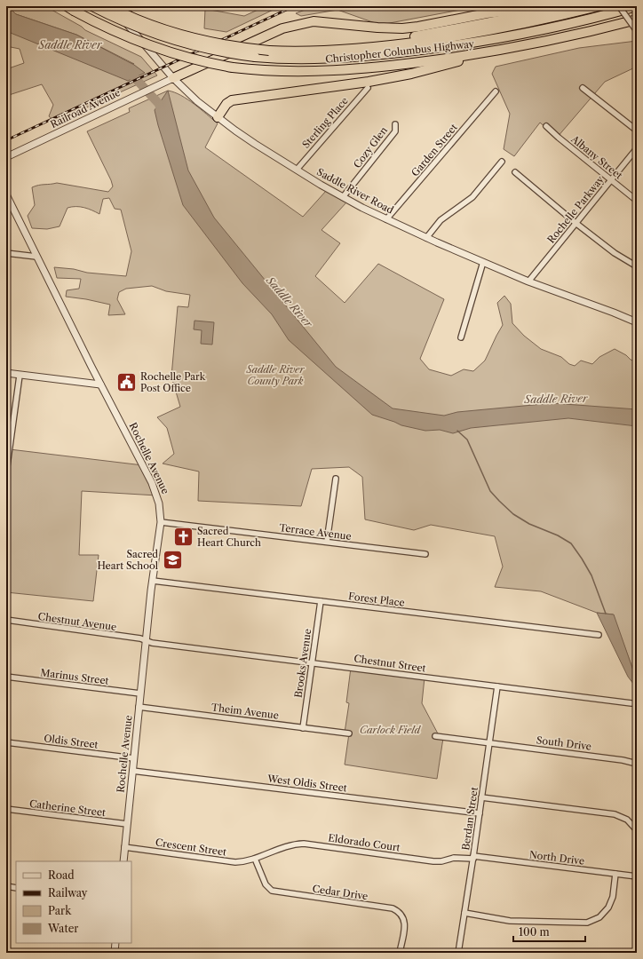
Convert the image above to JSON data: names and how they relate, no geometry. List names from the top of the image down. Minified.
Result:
{"streets":{"highway":["Christopher Columbus Highway"],"street":["Railroad Avenue","Sterling Place","Cozy Glen","Garden Street","Albany Street","Saddle River Road","Rochelle Parkway","Rochelle Avenue","Terrace Avenue","Forest Place","Chestnut Avenue","Brooks Avenue","Chestnut Street","Marinus Street","Theim Avenue","Oldis Street","South Drive","West Oldis Street","Catherine Street","Berdan Street","Eldorado Court","Crescent Street","North Drive","Cedar Drive"]},"crossings":[["Christopher Columbus Highway","Saddle River Road"],["Railroad Avenue","Saddle River Road"],["Sterling Place","Saddle River Road"],["Cozy Glen","Saddle River Road"],["Garden Street","Saddle River Road"],["Albany Street","Rochelle Parkway"],["Saddle River Road","Rochelle Parkway"],["Rochelle Avenue","Terrace Avenue"],["Rochelle Avenue","Forest Place"],["Rochelle Avenue","Chestnut Avenue"],["Rochelle Avenue","Chestnut Street"],["Rochelle Avenue","Marinus Street"],["Rochelle Avenue","Theim Avenue"],["Rochelle Avenue","Oldis Street"],["Rochelle Avenue","West Oldis Street"],["Rochelle Avenue","Catherine Street"],["Rochelle Avenue","Crescent Street"],["Forest Place","Brooks Avenue"],["Chestnut Avenue","Chestnut Street"],["Brooks Avenue","Chestnut Street"],["Brooks Avenue","Theim Avenue"],["Chestnut Street","Berdan Street"],["South Drive","Berdan Street"],["West Oldis Street","Berdan Street"],["Berdan Street","Eldorado Court"],["Berdan Street","North Drive"],["Eldorado Court","Crescent Street"],["Eldorado Court","North Drive"],["Eldorado Court","Cedar Drive"],["Crescent Street","Cedar Drive"]],"water":["Saddle River"],"parks":["Saddle River County Park","Carlock Field"],"places":{"public building":["Rochelle Park Post Office"],"church":["Sacred Heart Church"],"school or university":["Sacred Heart School"]},"legend":["Road","Railway","Park","Water"],"scale_bar":"100 m"}
